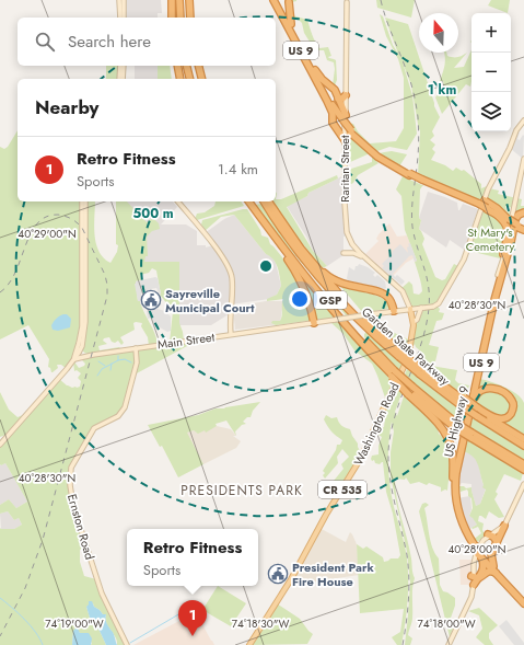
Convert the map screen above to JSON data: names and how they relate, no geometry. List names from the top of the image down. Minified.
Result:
{"streets":{"highway":["US 9","GSP","Garden State Parkway","US Highway 9"],"main road":["Raritan Street","Main Street","Washington Road","CR 535","Ernston Road"]},"crossings":[["US 9","Raritan Street"],["US 9","Main Street"],["US 9","US Highway 9"],["Raritan Street","Main Street"],["Raritan Street","Washington Road"],["Main Street","Washington Road"],["Main Street","Ernston Road"]],"districts":["PRESIDENTS PARK"],"parks":["St Mary's Cemetery"],"places":{"public building":["Sayreville Municipal Court","President Park Fire House"]},"north":"top","page":{"map_buttons":["+","−"],"search":"Search here","heading":"Nearby","list":[{"mark":"1","name":"Retro Fitness","note":"Sports","value":"1.4 km"}],"popup":["Retro Fitness","Sports"],"pins":"1"},"coordinates":["40°29'00\"N","40°28'30\"N","40°28'00\"N","74°19'00\"W","74°18'30\"W","74°18'00\"W"],"rings":["1 km","500 m"]}
